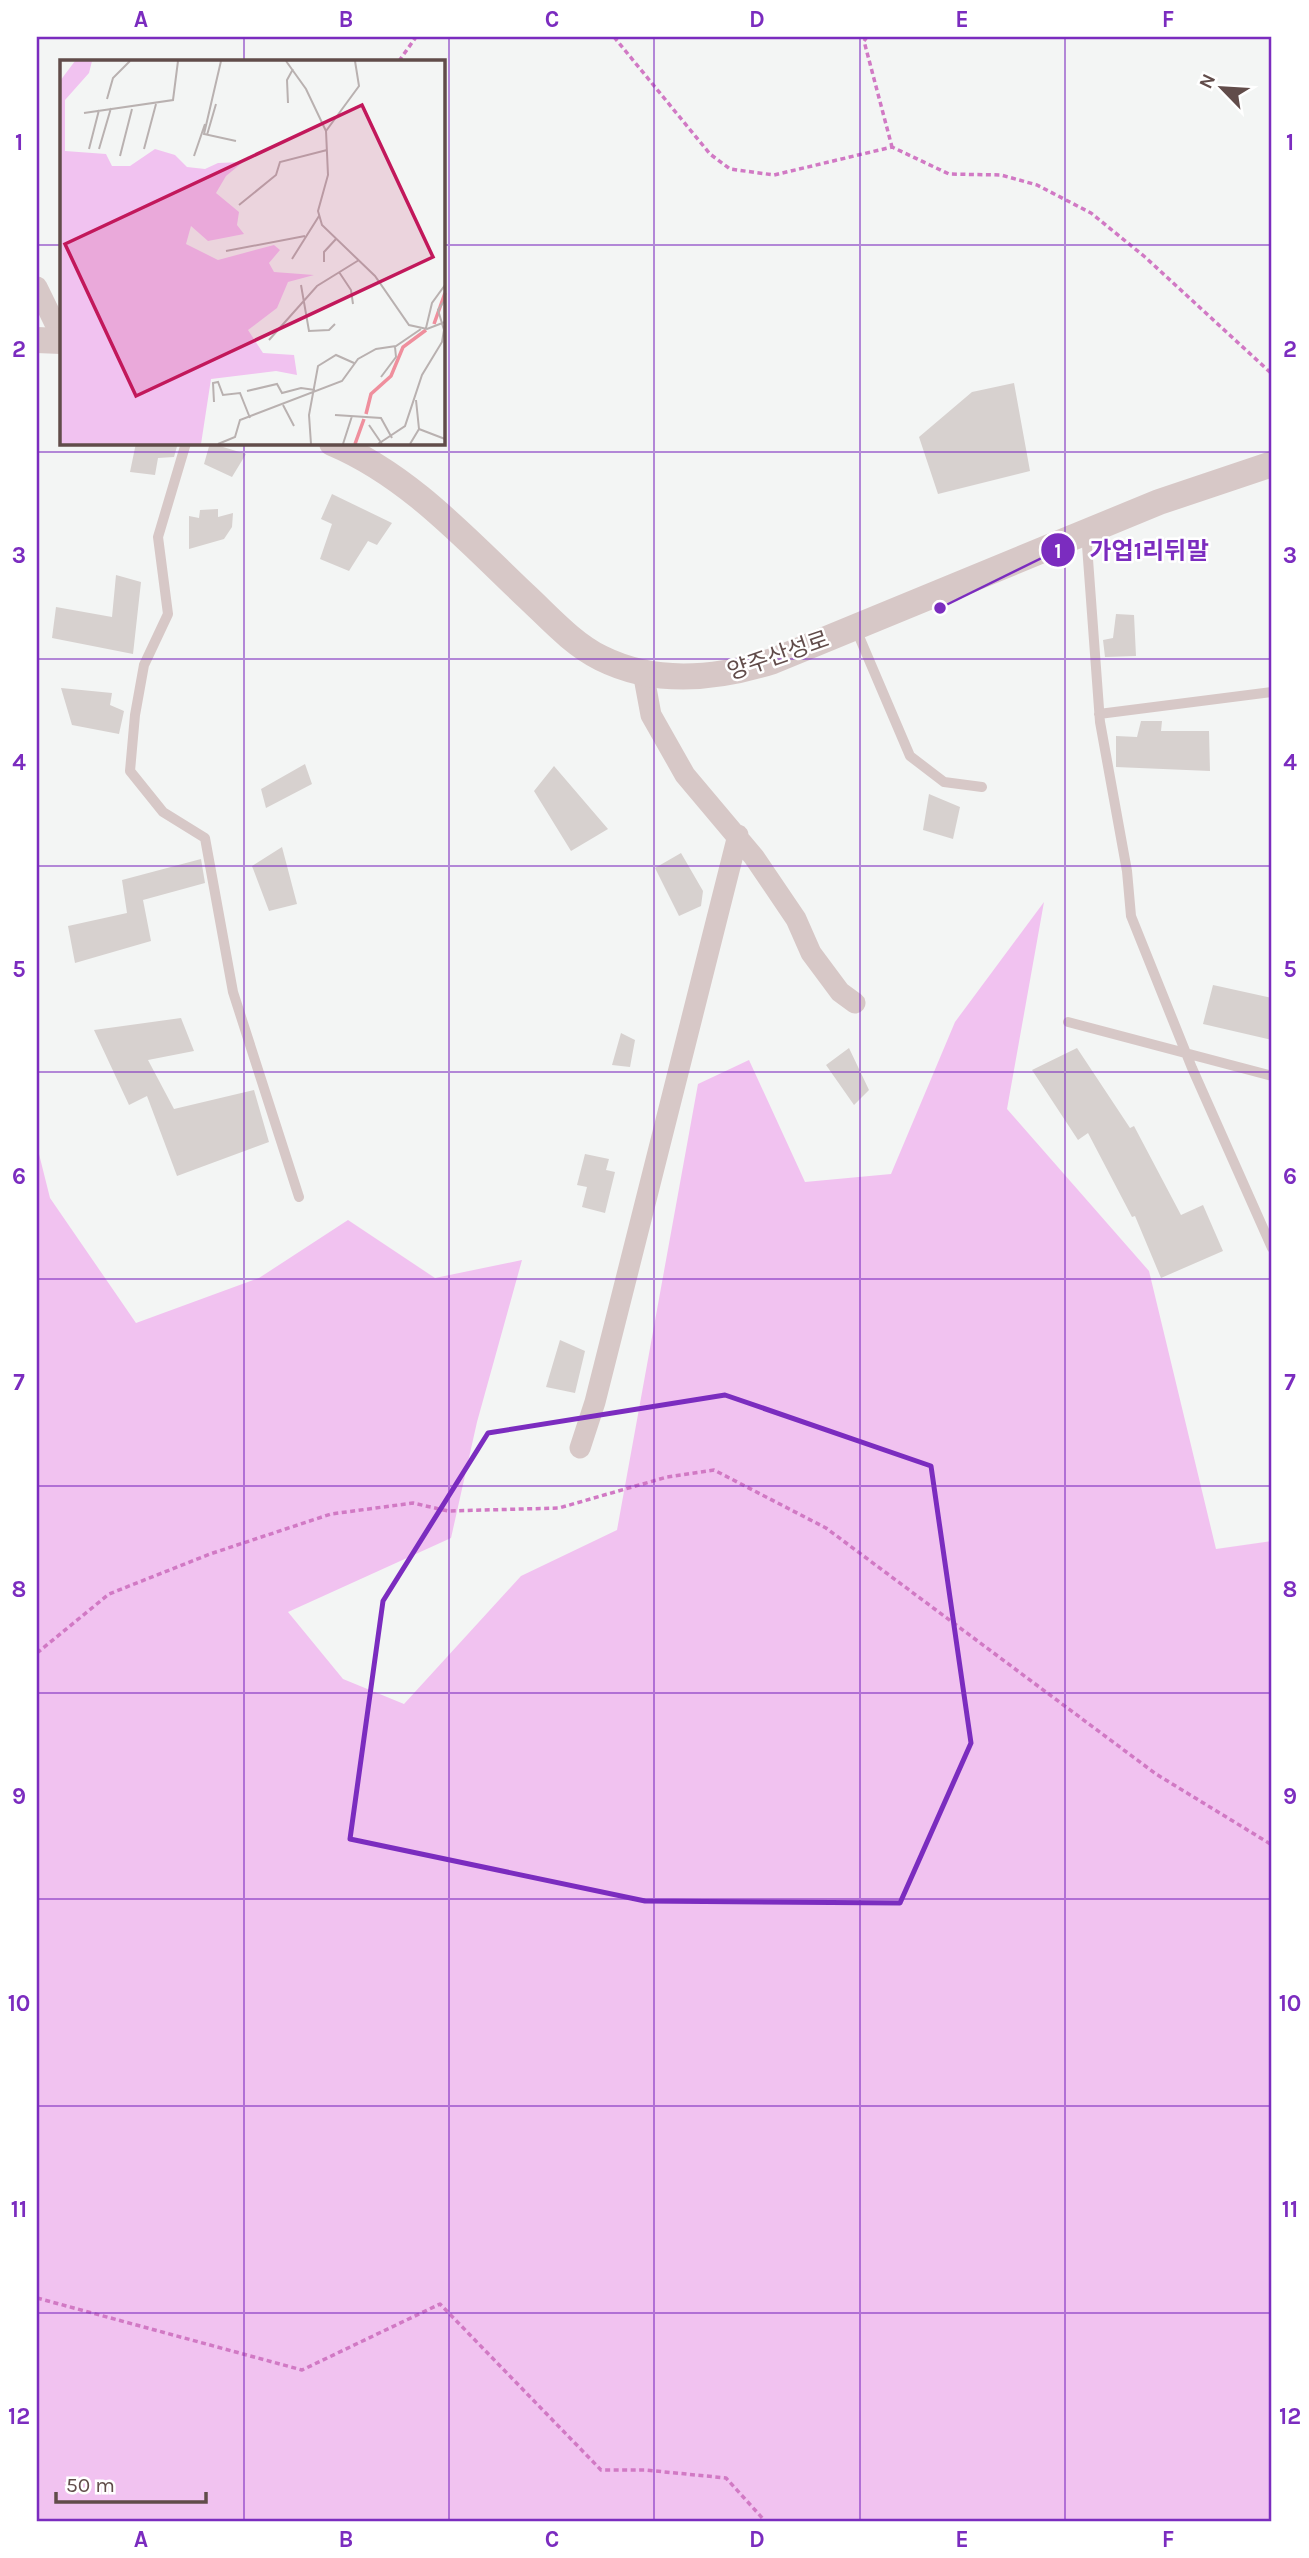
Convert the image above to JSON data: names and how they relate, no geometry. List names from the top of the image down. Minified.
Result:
{"streets":{"street":["양주산성로"]},"places":["가업1리뒤말"],"scale_bar":"50 m","north":"top left","grid":{"columns":["A","B","C","D","E","F"],"rows":["1","2","3","4","5","6","7","8","9","10","11","12"]}}
